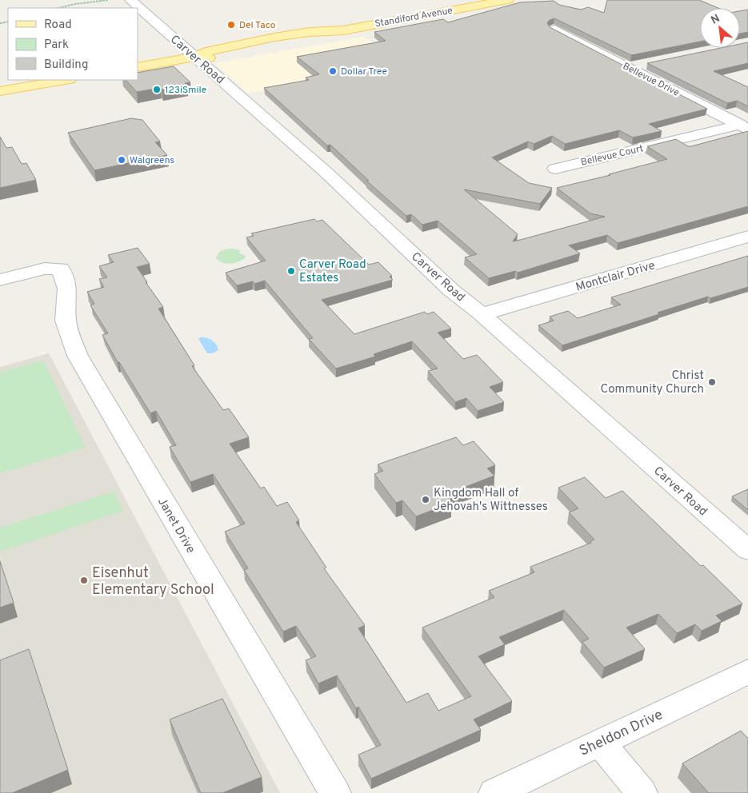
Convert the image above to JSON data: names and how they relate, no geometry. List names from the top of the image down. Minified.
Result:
{"streets":{"main road":["Standiford Avenue"],"street":["Carver Road","Bellevue Drive","Bellevue Court","Montclair Drive","Janet Drive","Sheldon Drive"]},"crossings":[["Standiford Avenue","Carver Road"],["Carver Road","Montclair Drive"],["Bellevue Drive","Bellevue Court"]],"places":["Del Taco","Dollar Tree","123iSmile","Walgreens","Carver Road Estates","Christ Community Church","Kingdom Hall of Jehovah's Wittnesses","Eisenhut Elementary School"],"legend":["Road","Park","Building"],"north":"top left"}
